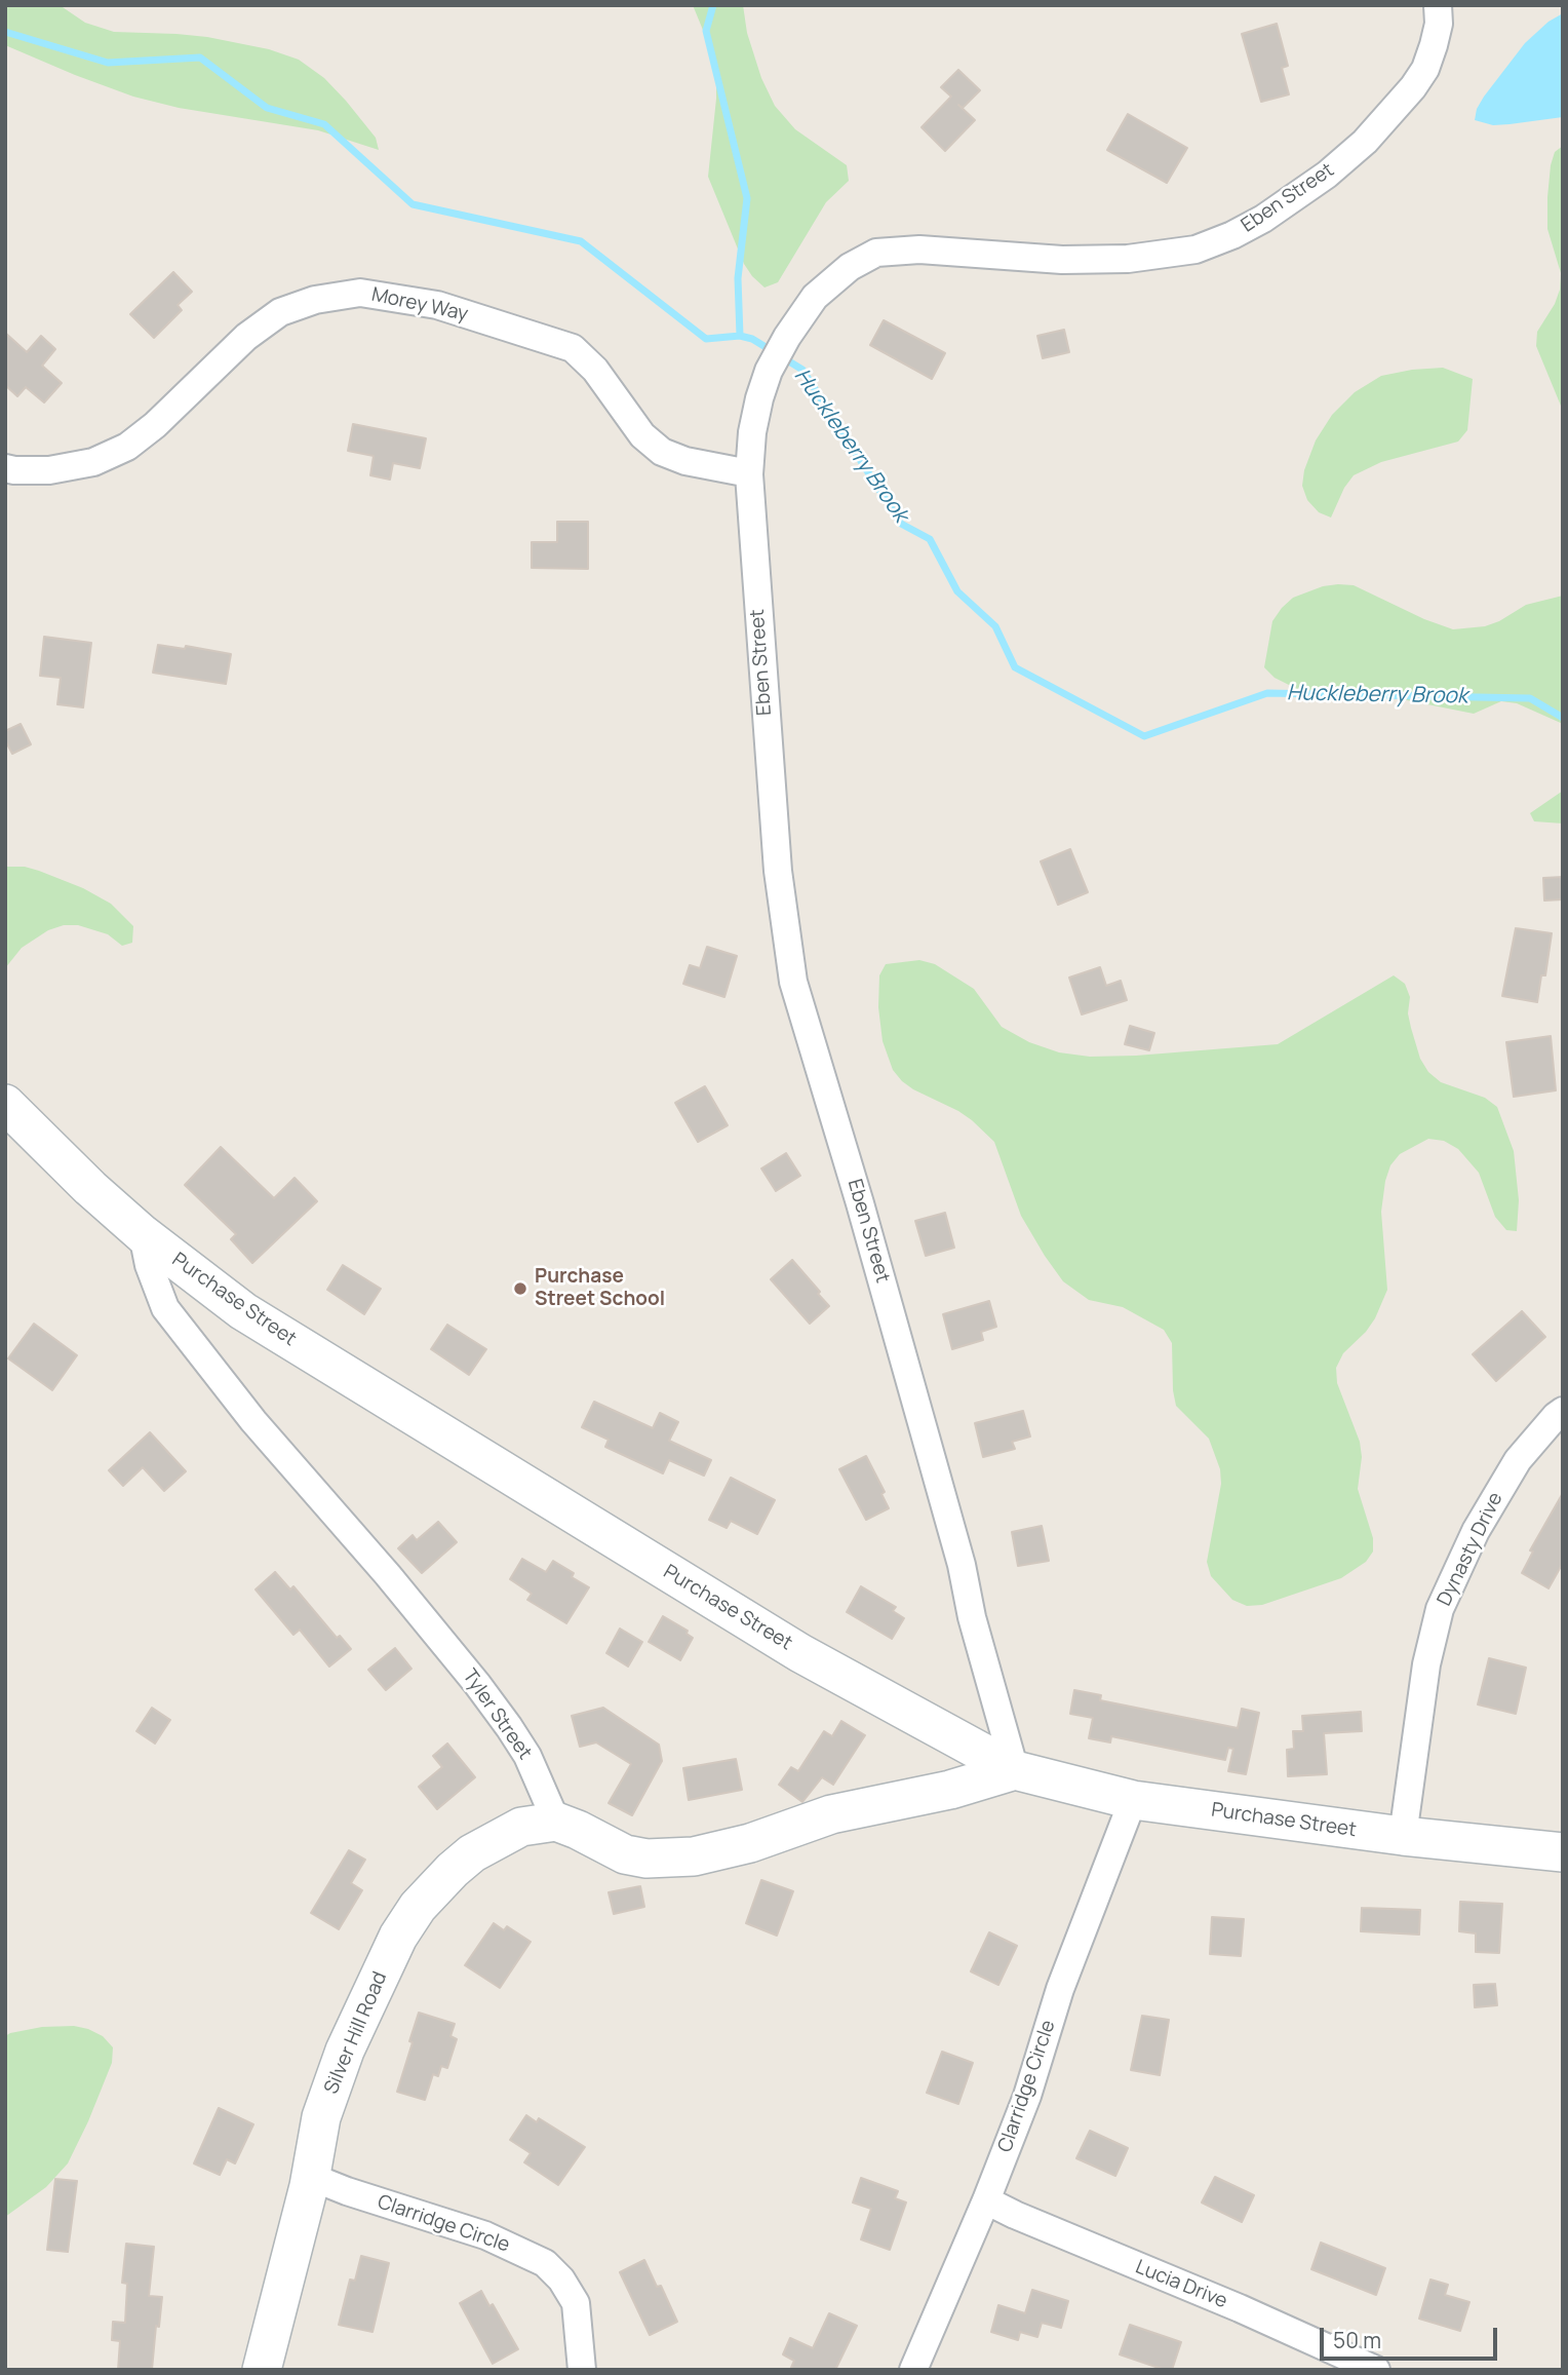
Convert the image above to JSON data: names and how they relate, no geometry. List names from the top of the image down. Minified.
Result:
{"streets":{"main road":["Purchase Street","Silver Hill Road"],"street":["Eben Street","Morey Way","Dynasty Drive","Tyler Street","Clarridge Circle","Lucia Drive"]},"crossings":[["Eben Street","Morey Way"],["Eben Street","Purchase Street"],["Purchase Street","Dynasty Drive"],["Purchase Street","Tyler Street"],["Purchase Street","Clarridge Circle"],["Tyler Street","Silver Hill Road"],["Silver Hill Road","Clarridge Circle"],["Clarridge Circle","Lucia Drive"]],"water":["Huckleberry Brook"],"places":["Purchase Street School"],"scale_bar":"50 m"}
